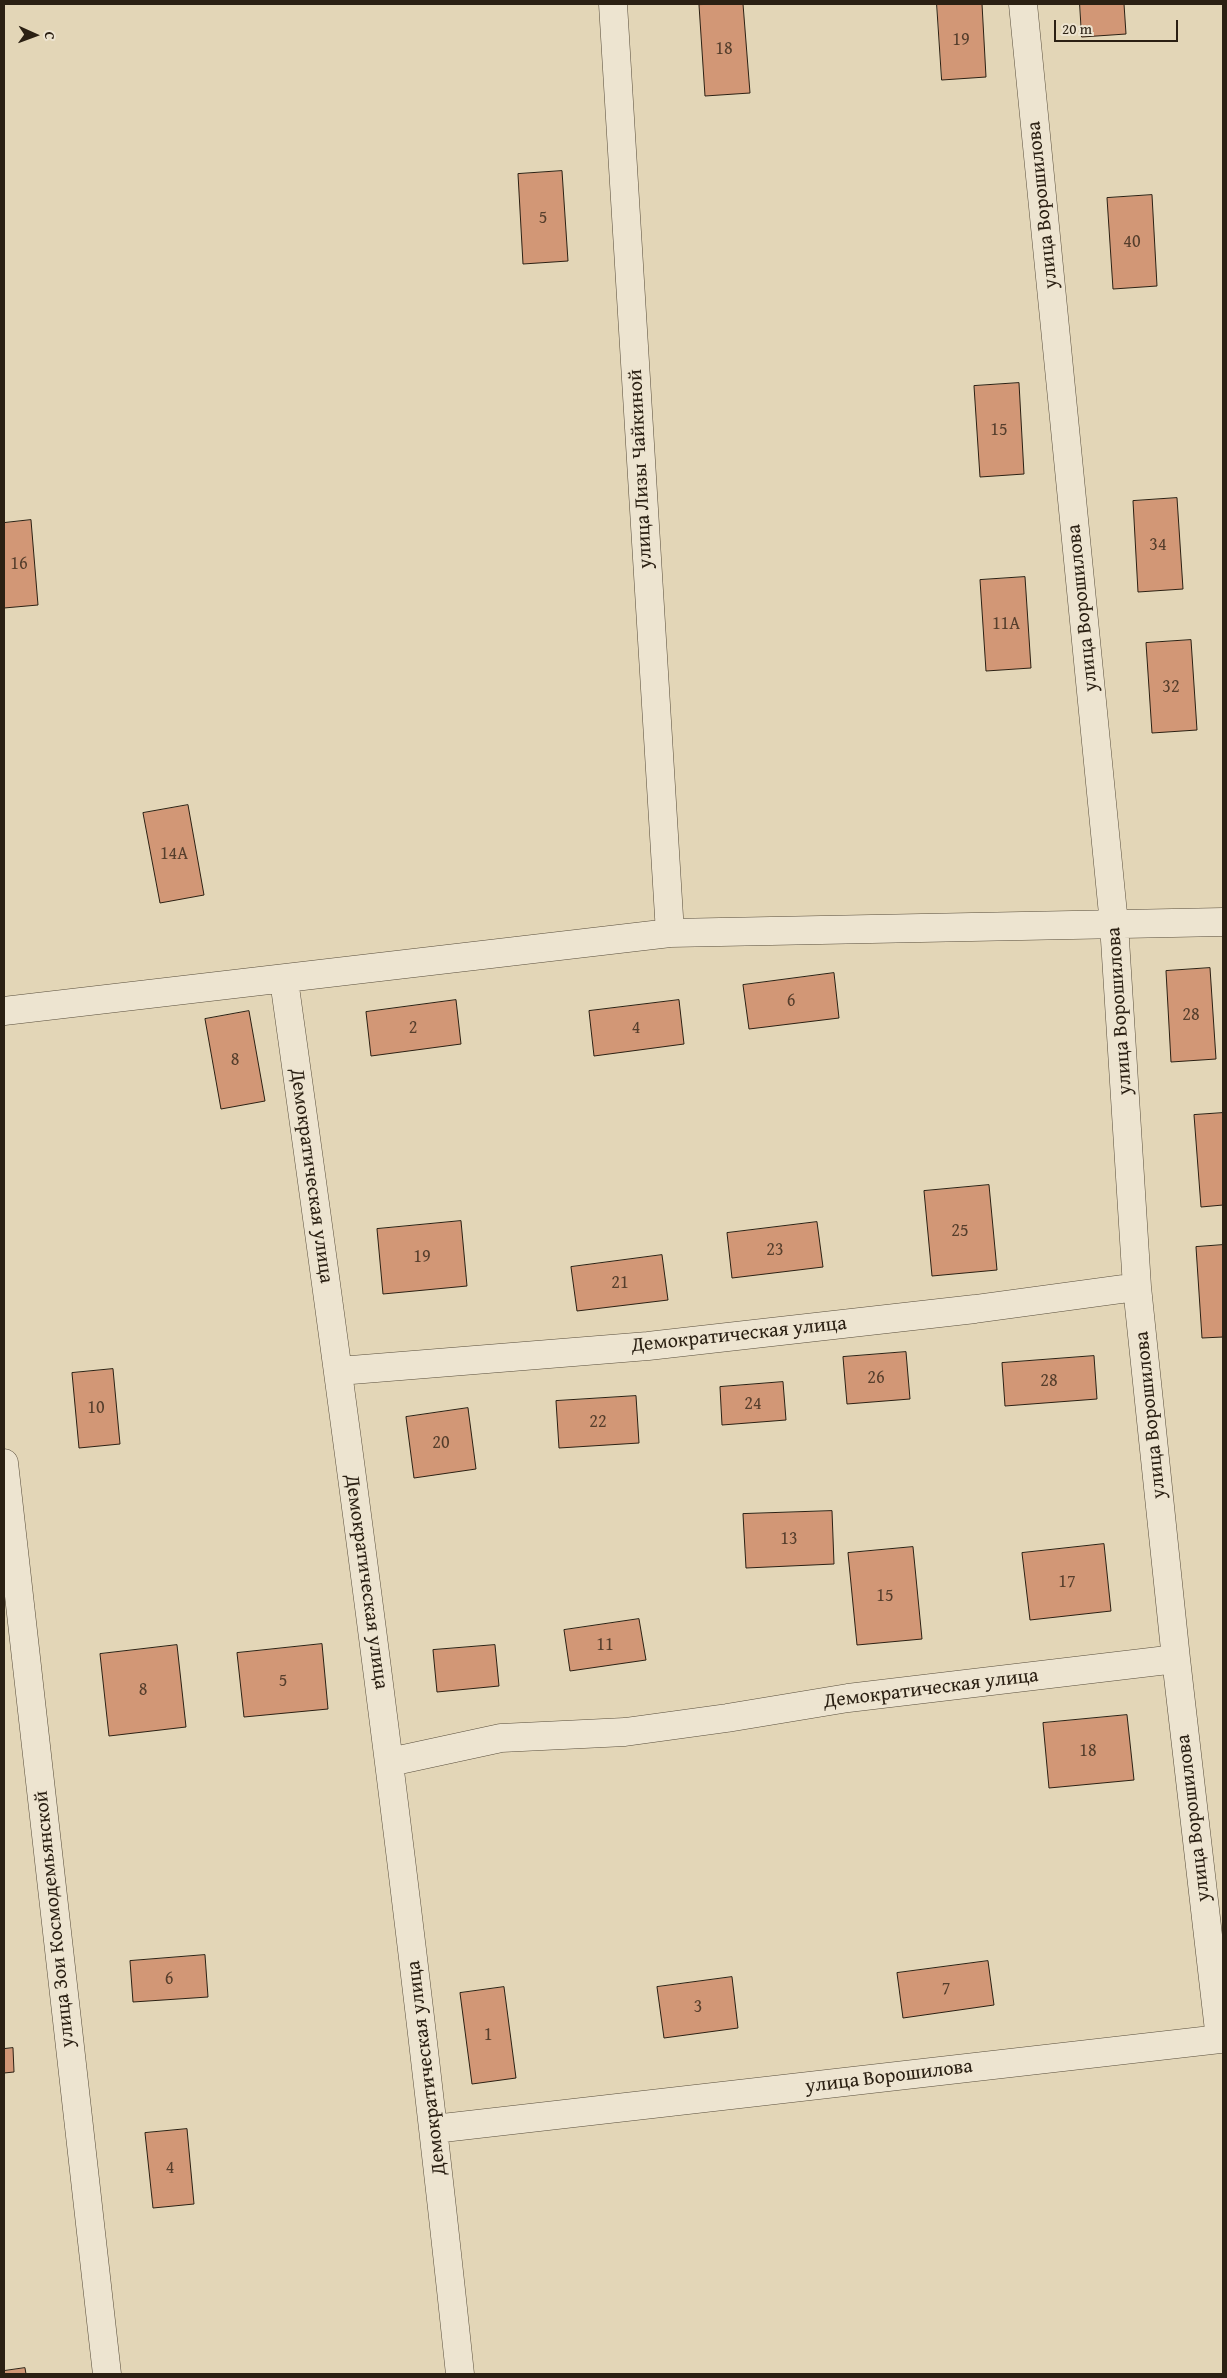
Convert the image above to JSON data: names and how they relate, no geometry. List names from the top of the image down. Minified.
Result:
{"streets":{"street":["улица Ворошилова","улица Лизы Чайкиной","Демократическая улица","улица Зои Космодемьянской"]},"crossings":[["улица Ворошилова","Демократическая улица"]],"house_numbers":["19","18","5","40","15","34","16","11А","32","14А","6","28","2","4","8","25","23","19","21","26","28","24","10","22","20","13","17","15","11","5","8","18","6","7","3","1","4"],"scale_bar":"20 m","north":"right"}
